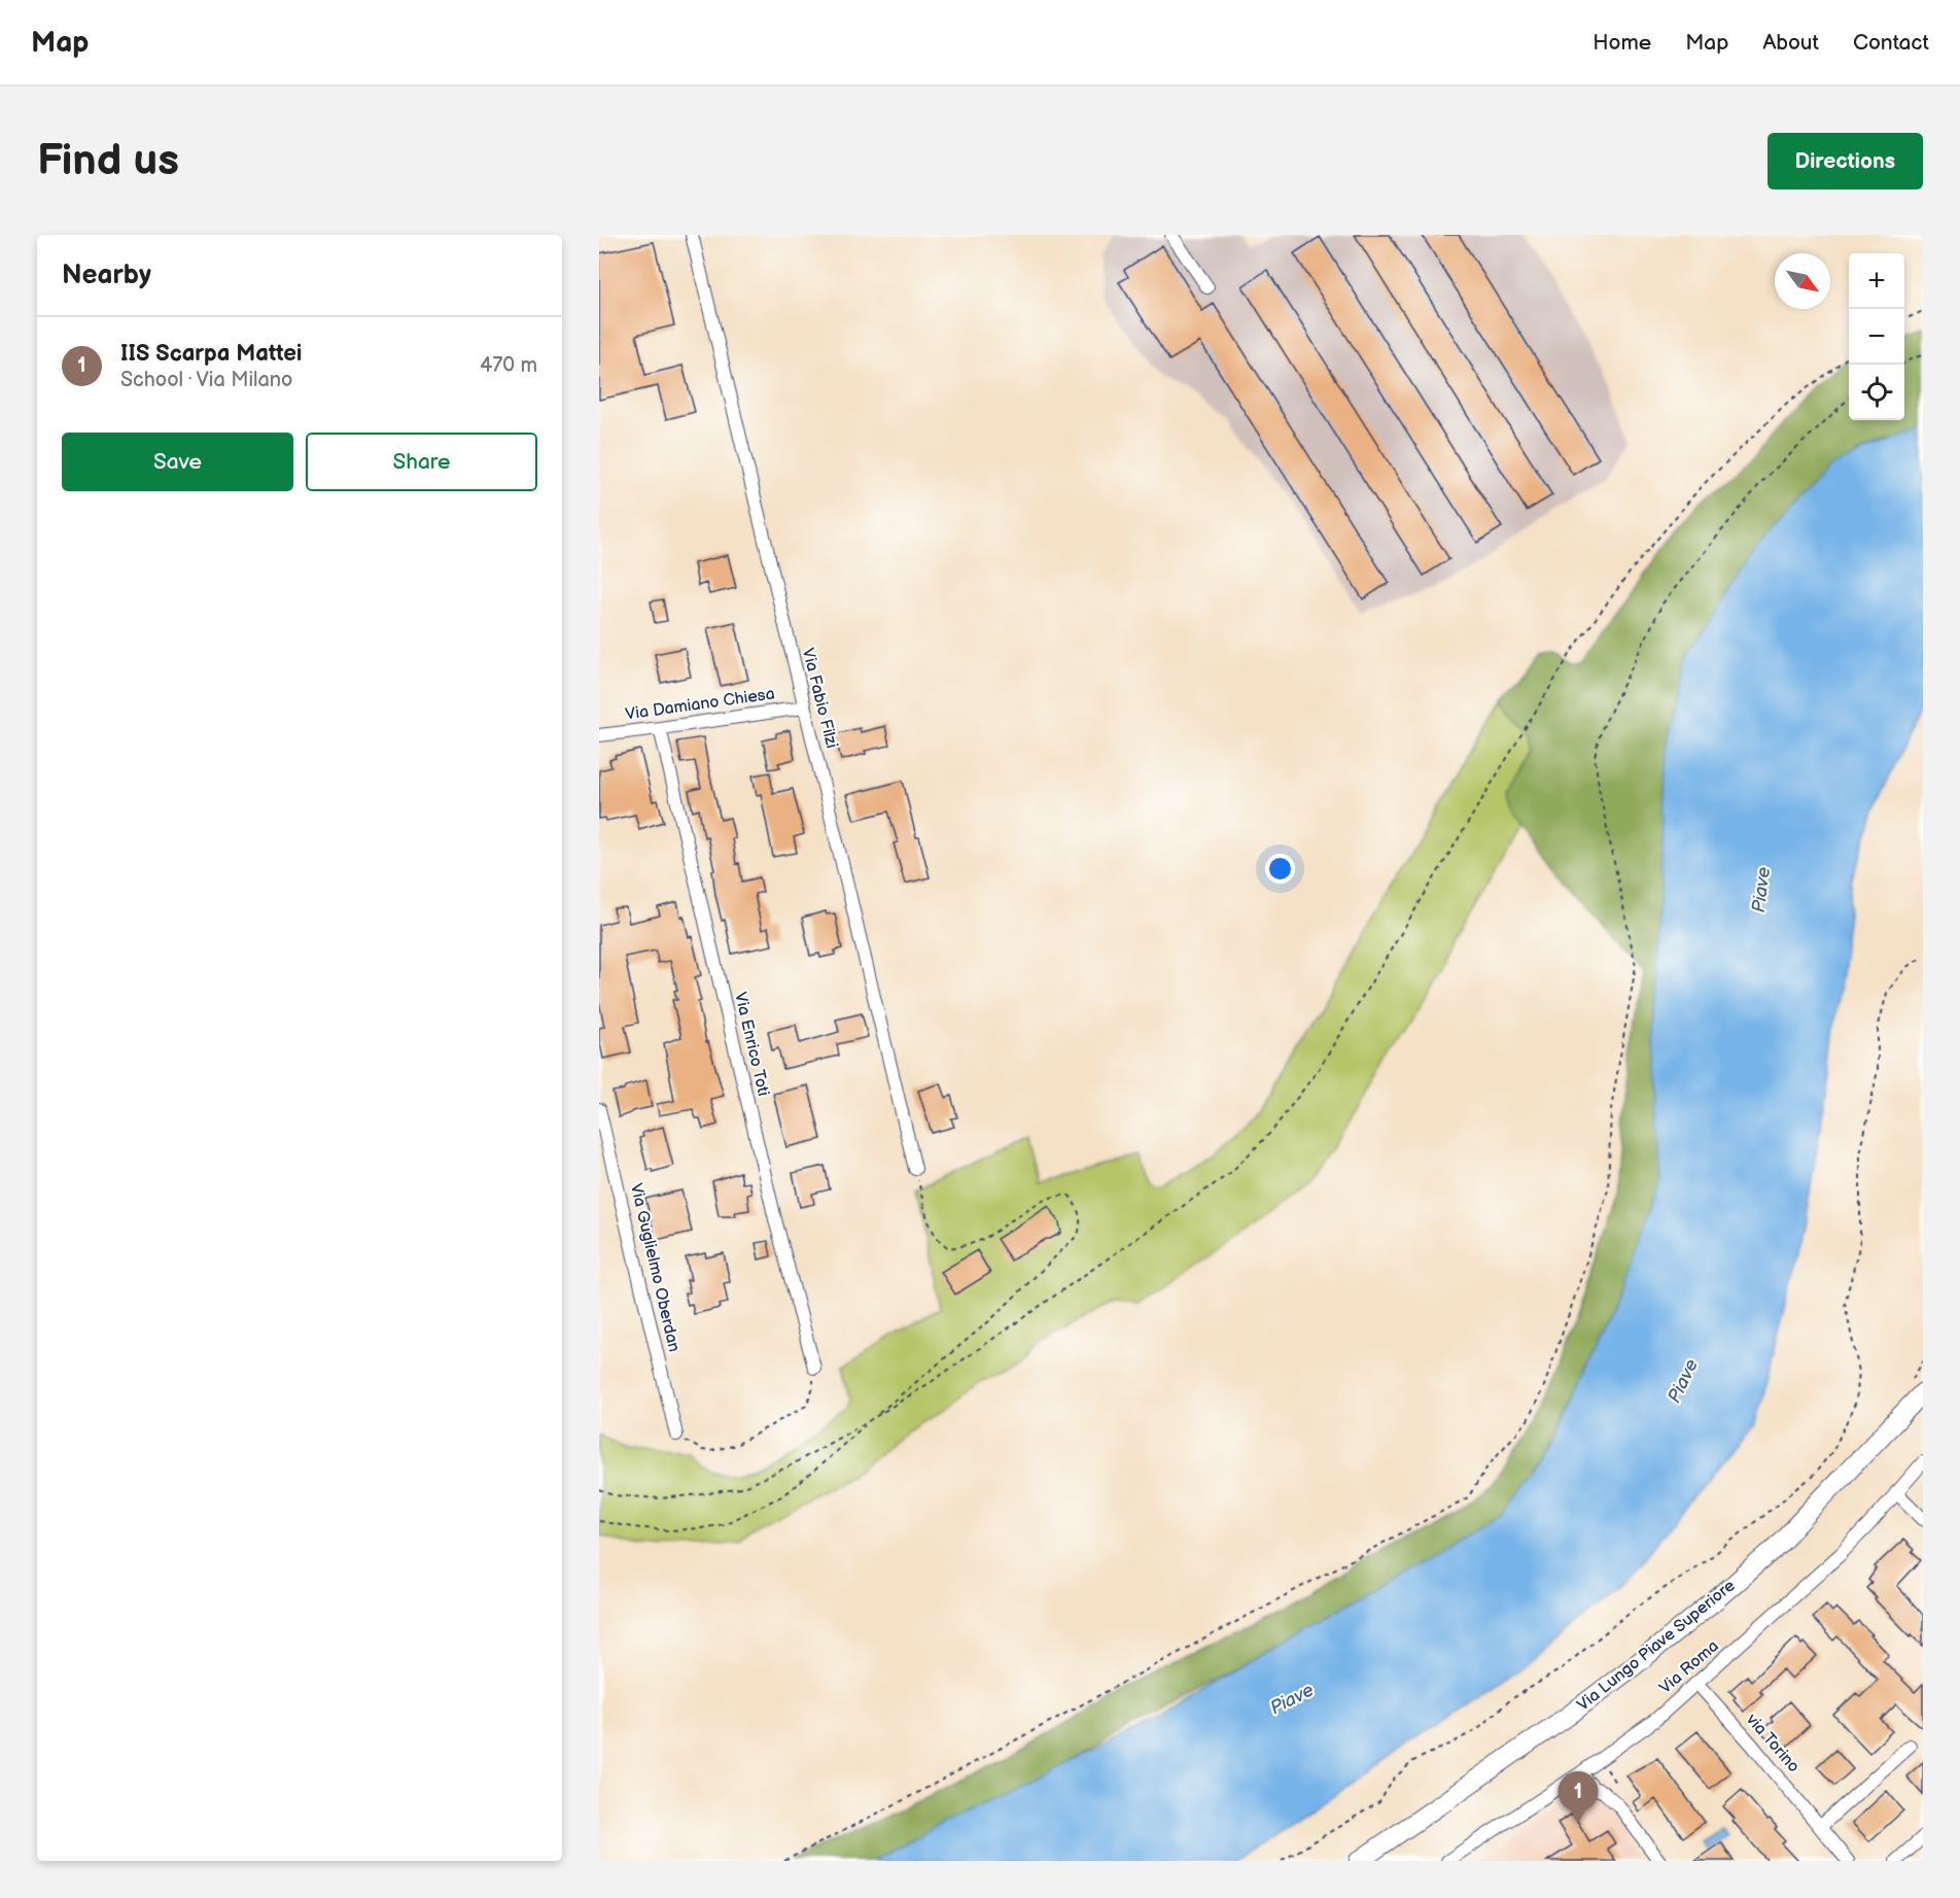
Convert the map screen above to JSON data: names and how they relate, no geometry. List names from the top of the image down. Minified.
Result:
{"streets":{"main road":["Via Lungo Piave Superiore"],"street":["Via Fabio Filzi","Via Damiano Chiesa","Via Enrico Toti","Via Guglielmo Oberdan","Via Roma","via Torino"]},"crossings":[["Via Fabio Filzi","Via Damiano Chiesa"],["Via Damiano Chiesa","Via Enrico Toti"],["Via Roma","via Torino"]],"water":["Piave"],"north":"bottom right","page":{"header":"Map","nav":["Home","Map","About","Contact"],"buttons":["Directions",["Save","Share"]],"title":"Find us","heading":"Nearby","map_buttons":["+","−"],"list":[{"mark":"1","name":"IIS Scarpa Mattei","note":"School · Via Milano","value":"470 m"}],"pins":"1"}}
